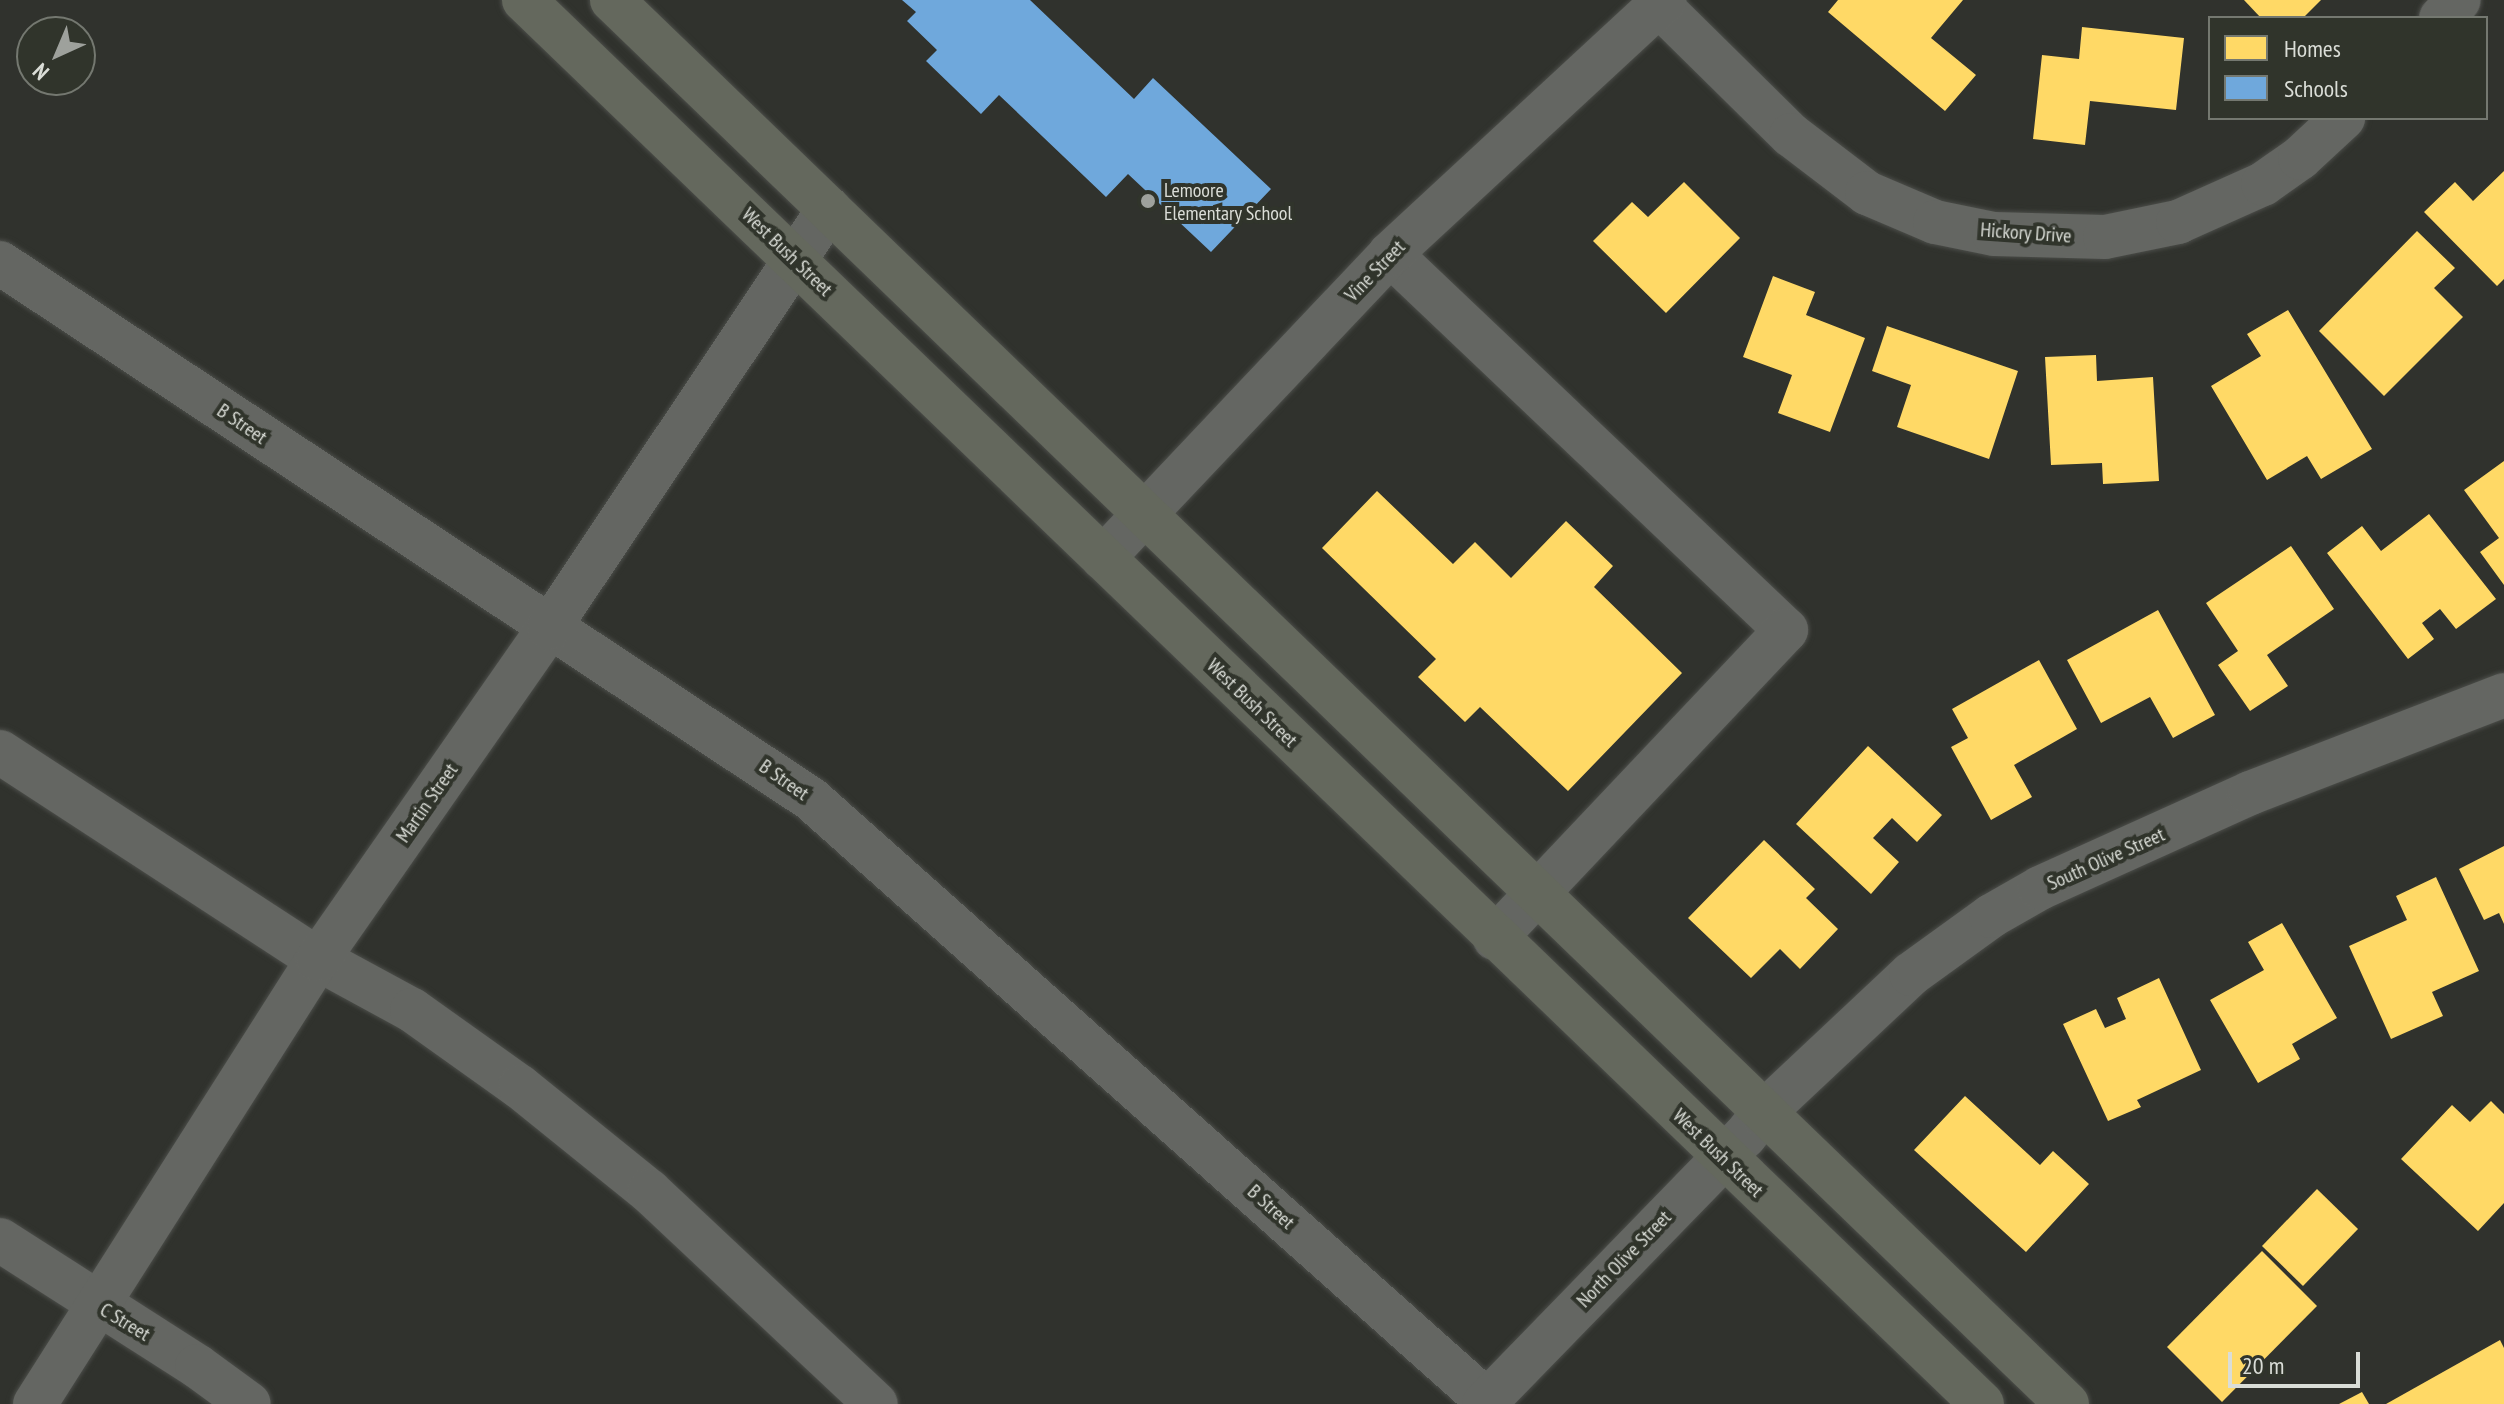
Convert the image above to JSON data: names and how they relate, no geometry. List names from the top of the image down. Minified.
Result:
{"streets":{"main road":["West Bush Street"],"street":["Hickory Drive","Vine Street","B Street","Martin Street","South Olive Street","North Olive Street","C Street"]},"crossings":[["Hickory Drive","Vine Street"],["West Bush Street","Vine Street"],["West Bush Street","Martin Street"],["West Bush Street","North Olive Street"],["B Street","Martin Street"],["B Street","North Olive Street"],["Martin Street","C Street"],["South Olive Street","North Olive Street"]],"places":["Lemoore Elementary School"],"legend":["Homes","Schools"],"scale_bar":"20 m","north":"bottom left"}
